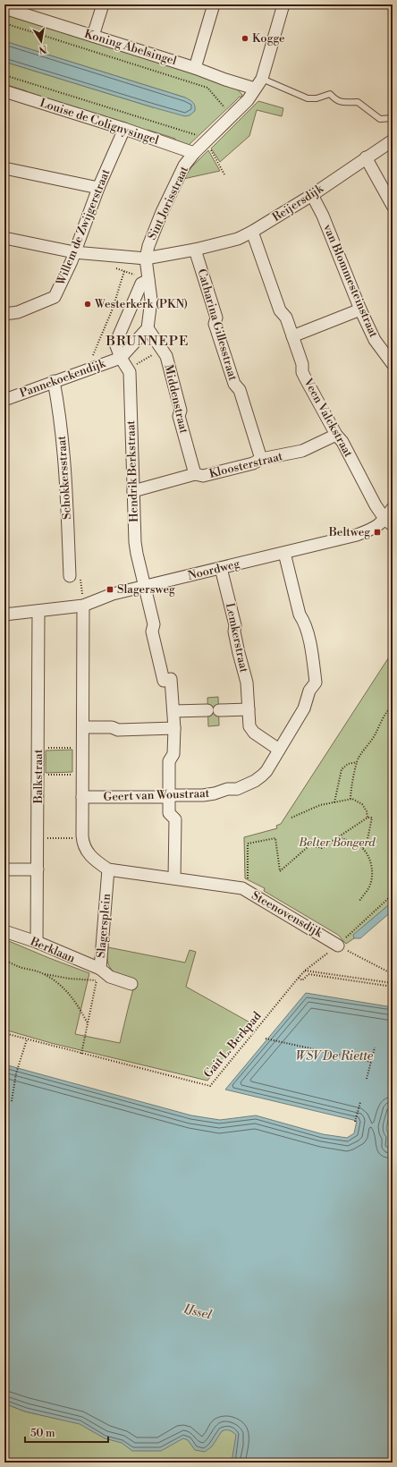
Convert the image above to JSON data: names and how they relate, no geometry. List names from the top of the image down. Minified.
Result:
{"streets":{"street":["Koning Abelsingel","Louise de Colignysingel","Sint Jorisstraat","Reijersdijk","Willem de Zwijgerstraat","van Blommesteinstraat","Catharina Gillesstraat","Pannekoekendijk","Middenstraat","Veen Valckstraat","Kloosterstraat","Hendrik Berkstraat","Schokkersstraat","Noordweg","Lemkerstraat","Balkstraat","Geert van Woustraat","Steenovensdijk","Slagersplein","Berklaan"],"path":["Gait L. Berkpad"]},"crossings":[["Koning Abelsingel","Sint Jorisstraat"],["Louise de Colignysingel","Sint Jorisstraat"],["Louise de Colignysingel","Willem de Zwijgerstraat"],["Sint Jorisstraat","Reijersdijk"],["Reijersdijk","Willem de Zwijgerstraat"],["Reijersdijk","van Blommesteinstraat"],["Reijersdijk","Catharina Gillesstraat"],["Reijersdijk","Veen Valckstraat"],["Catharina Gillesstraat","Kloosterstraat"],["Pannekoekendijk","Hendrik Berkstraat"],["Pannekoekendijk","Schokkersstraat"],["Middenstraat","Kloosterstraat"],["Veen Valckstraat","Kloosterstraat"],["Veen Valckstraat","Noordweg"],["Kloosterstraat","Hendrik Berkstraat"],["Hendrik Berkstraat","Noordweg"],["Noordweg","Lemkerstraat"],["Noordweg","Balkstraat"],["Noordweg","Geert van Woustraat"],["Lemkerstraat","Geert van Woustraat"],["Balkstraat","Berklaan"],["Slagersplein","Berklaan"]],"districts":["BRUNNEPE"],"water":["WSV De Riette","IJssel"],"parks":["Belter Bongerd"],"places":{"other":["Kogge","Westerkerk (PKN)"],"transit":["Beltweg","Slagersweg"]},"scale_bar":"50 m","north":"bottom"}
